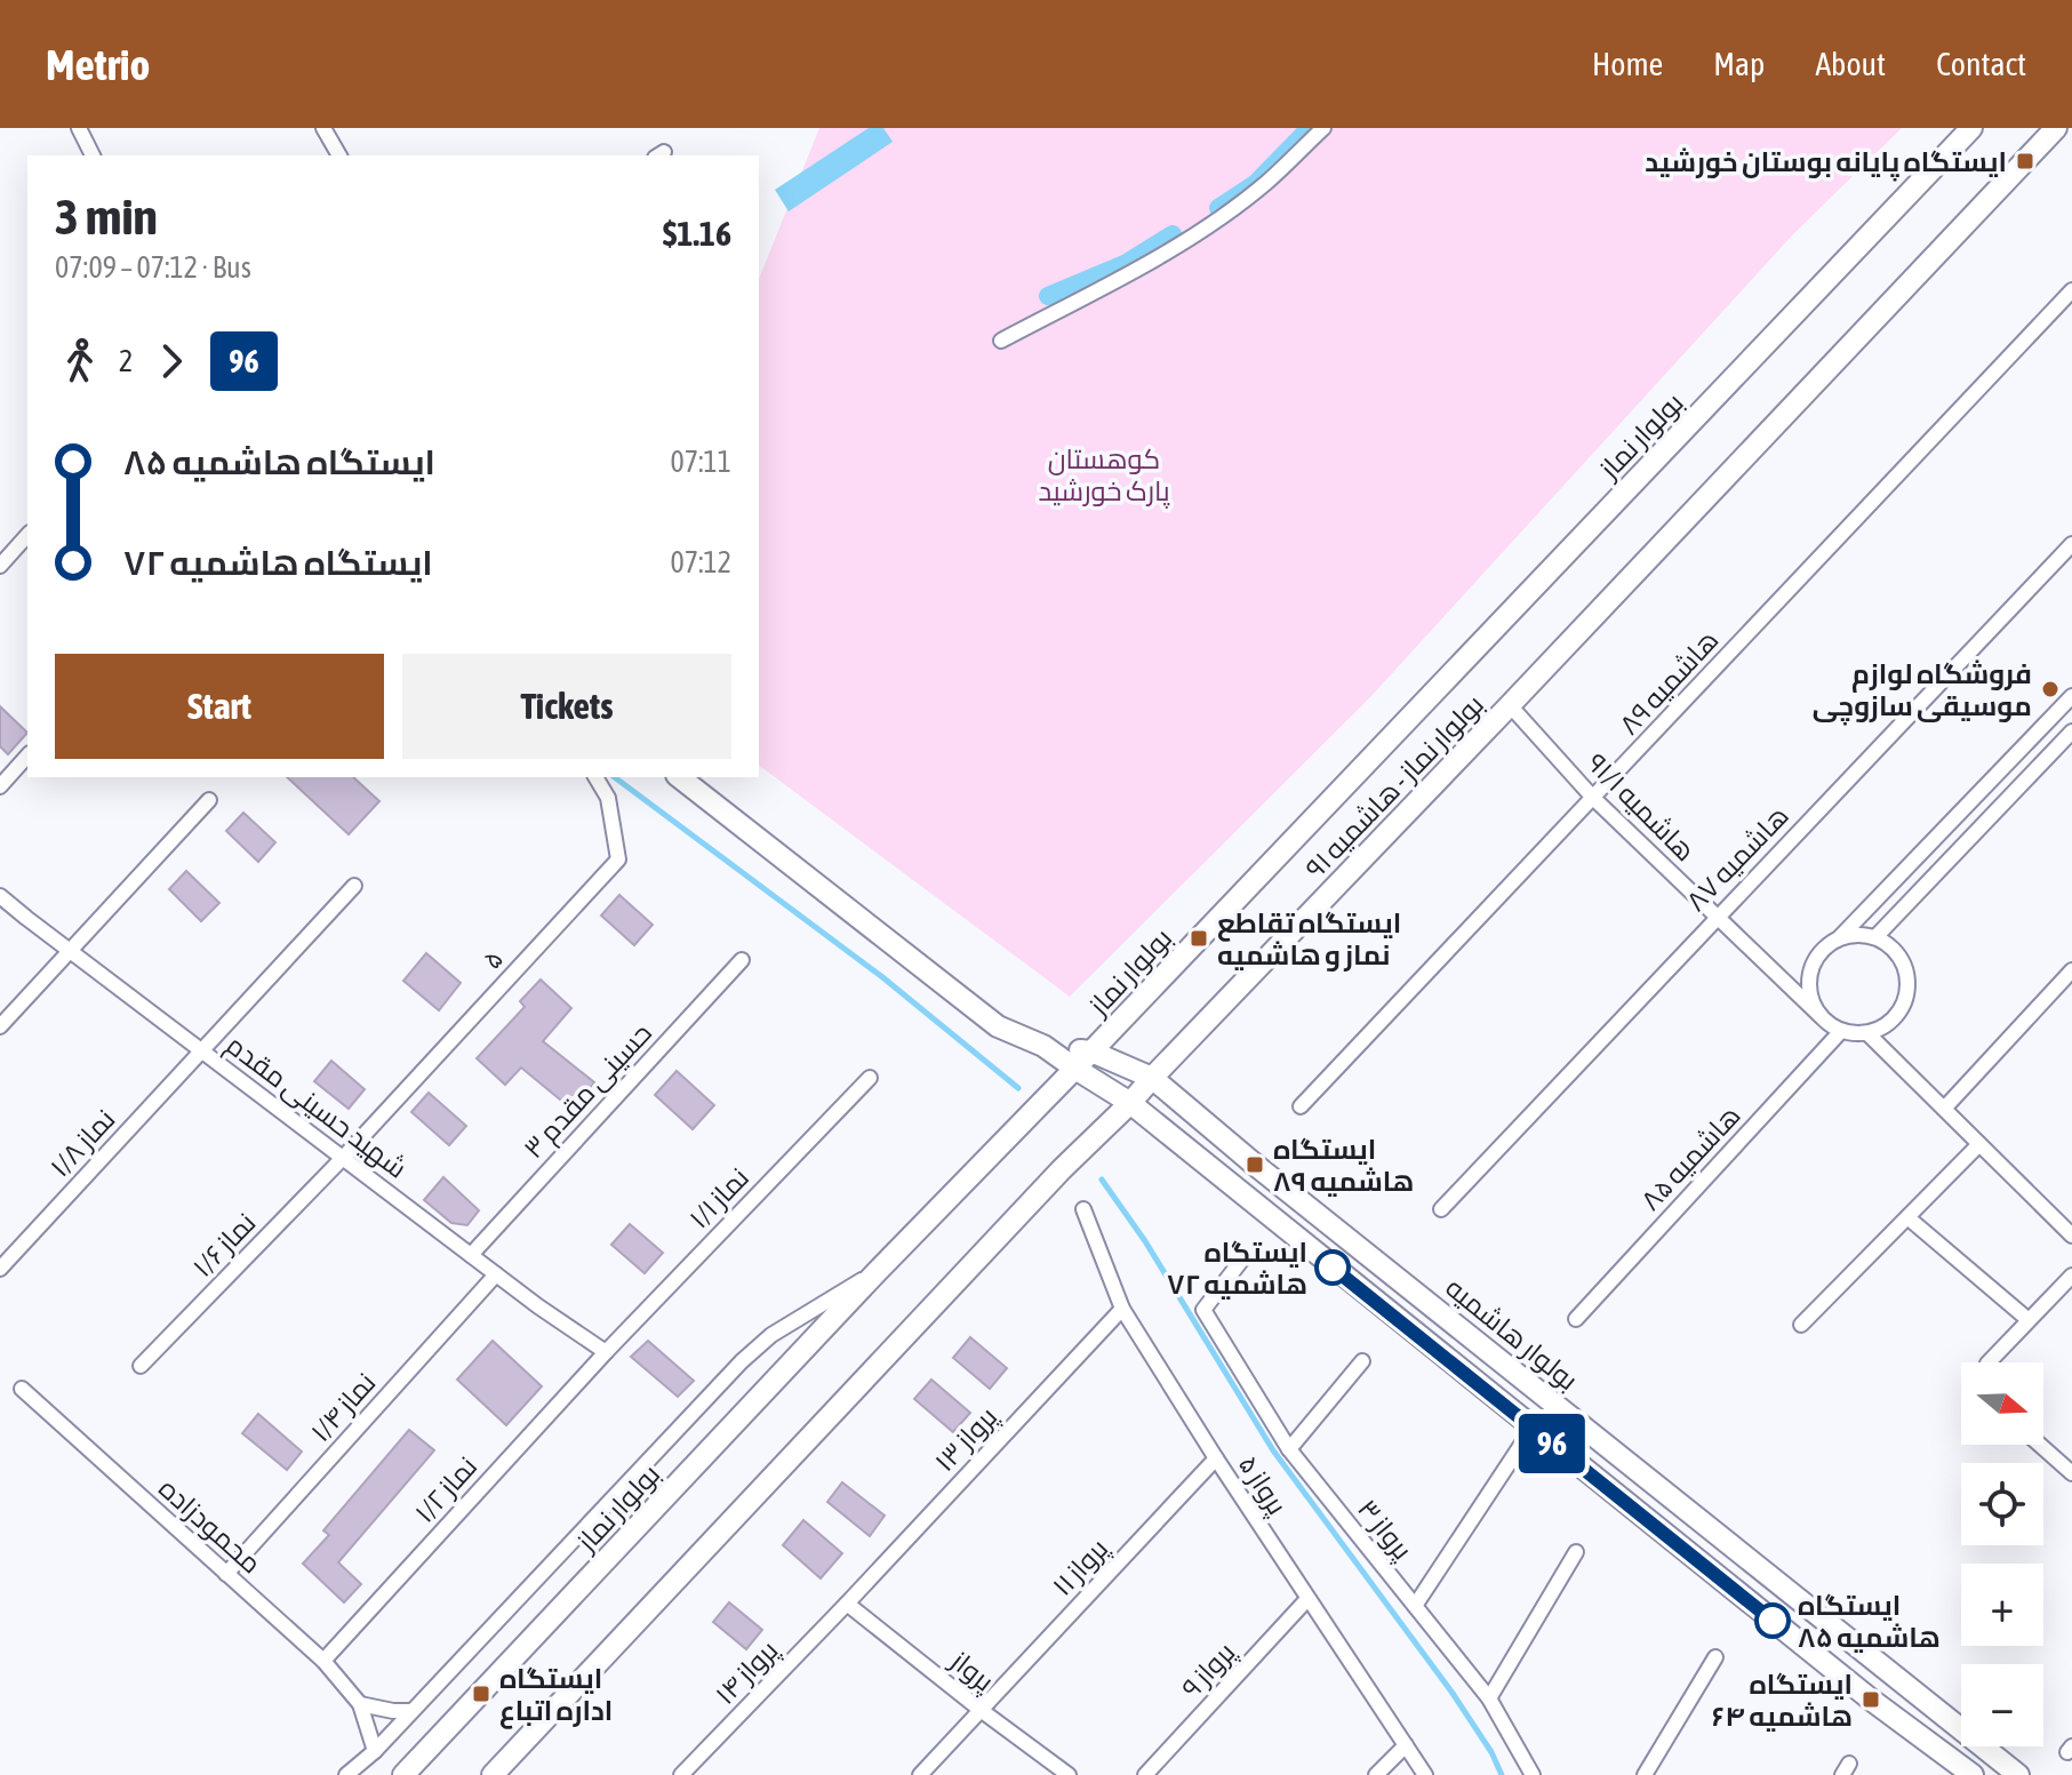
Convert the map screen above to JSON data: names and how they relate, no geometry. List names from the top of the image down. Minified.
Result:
{"streets":{"main road":["بولوار نماز","بولوار نماز - هاشمیه ۹۱","بولوار هاشمیه"],"street":["هاشمیه ۸۹","هاشمیه ۹۱/۱","هاشمیه ۸۷","۵","حسینی مقدم ۳","شهید حسینی مقدم","نماز ۱/۸","هاشمیه ۸۵","نماز ۱/۱","نماز ۱/۶","نماز ۱/۴","پرواز ۱۳","پرواز ۵","نماز ۱/۲","محمودزاده","پرواز ۳","پرواز ۱۱","پرواز ۹","پرواز","پرواز ۱۴"]},"crossings":[["بولوار نماز","بولوار هاشمیه"],["هاشمیه ۸۹","هاشمیه ۹۱/۱"],["بولوار نماز - هاشمیه ۹۱","هاشمیه ۹۱/۱"],["بولوار نماز - هاشمیه ۹۱","بولوار هاشمیه"],["هاشمیه ۹۱/۱","هاشمیه ۸۷"],["هاشمیه ۹۱/۱","هاشمیه ۸۵"],["۵","شهید حسینی مقدم"],["۵","نماز ۱/۶"],["حسینی مقدم ۳","شهید حسینی مقدم"],["شهید حسینی مقدم","نماز ۱/۸"],["شهید حسینی مقدم","نماز ۱/۱"],["شهید حسینی مقدم","نماز ۱/۶"],["شهید حسینی مقدم","نماز ۱/۴"],["شهید حسینی مقدم","نماز ۱/۲"],["نماز ۱/۱","نماز ۱/۲"],["نماز ۱/۴","محمودزاده"],["پرواز ۱۳","پرواز ۵"],["پرواز ۱۳","پرواز"],["پرواز ۱۳","پرواز ۱۴"],["پرواز ۵","پرواز ۱۱"],["پرواز ۵","پرواز ۹"],["نماز ۱/۲","محمودزاده"],["پرواز ۱۱","پرواز"],["پرواز","پرواز ۱۴"]],"parks":["کوهستان پارک خورشید"],"places":{"transit":["ایستگاه پایانه بوستان خورشید","ایستگاه تقاطع نماز و هاشمیه","ایستگاه هاشمیه ۸۹","ایستگاه اداره اتباع","ایستگاه هاشمیه ۶۴"],"other":["فروشگاه لوازم موسیقی سازوچی","ایستگاه هاشمیه ۷۲","ایستگاه هاشمیه ۸۵"]},"lines":["bus line 96"],"north":"right","page":{"header":"Metrio","nav":["Home","Map","About","Contact"],"on_map":"96","heading":["3 min","07:09 – 07:12 · Bus","$1.16"],"legs":["2","96"],"list":[{"name":"ایستگاه هاشمیه ۸۵","value":"07:11"},{"name":"ایستگاه هاشمیه ۷۲","value":"07:12"}],"buttons":["Start","Tickets"],"map_buttons":["+","−"]}}
